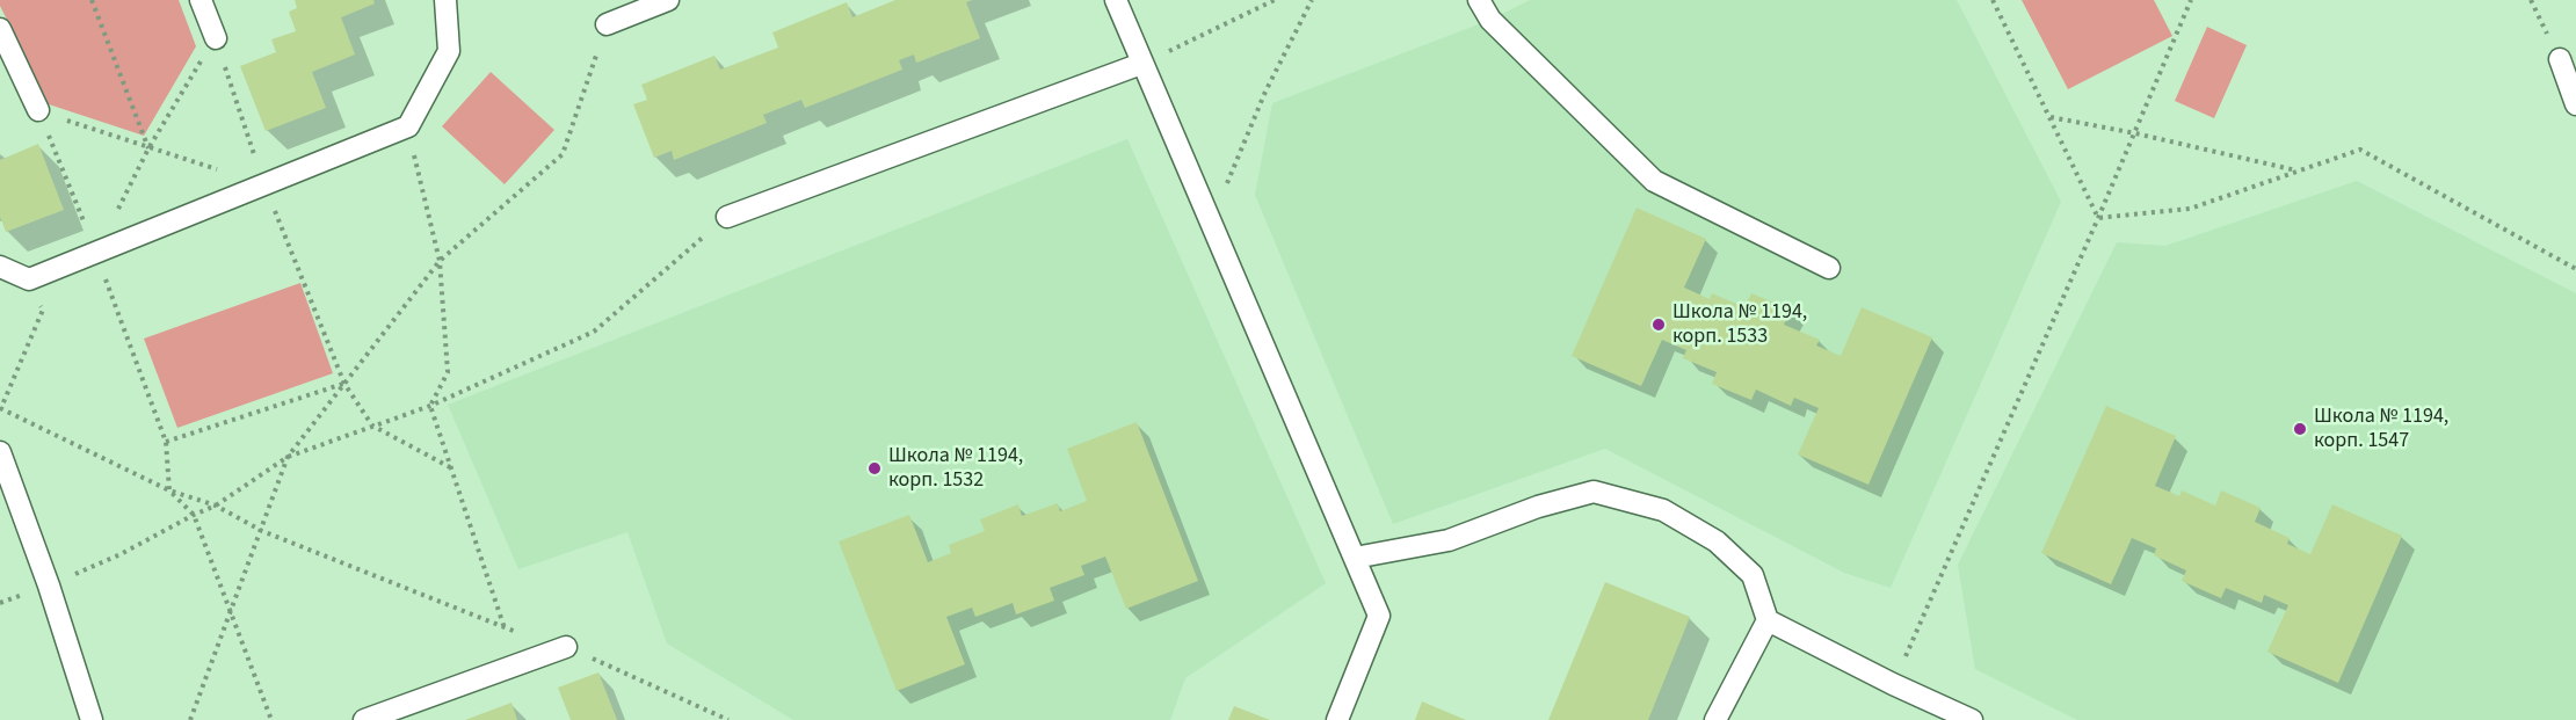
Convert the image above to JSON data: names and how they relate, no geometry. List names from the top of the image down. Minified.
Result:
{"places":["Школа № 1194, корп. 1533","Школа № 1194, корп. 1547","Школа № 1194, корп. 1532"]}
